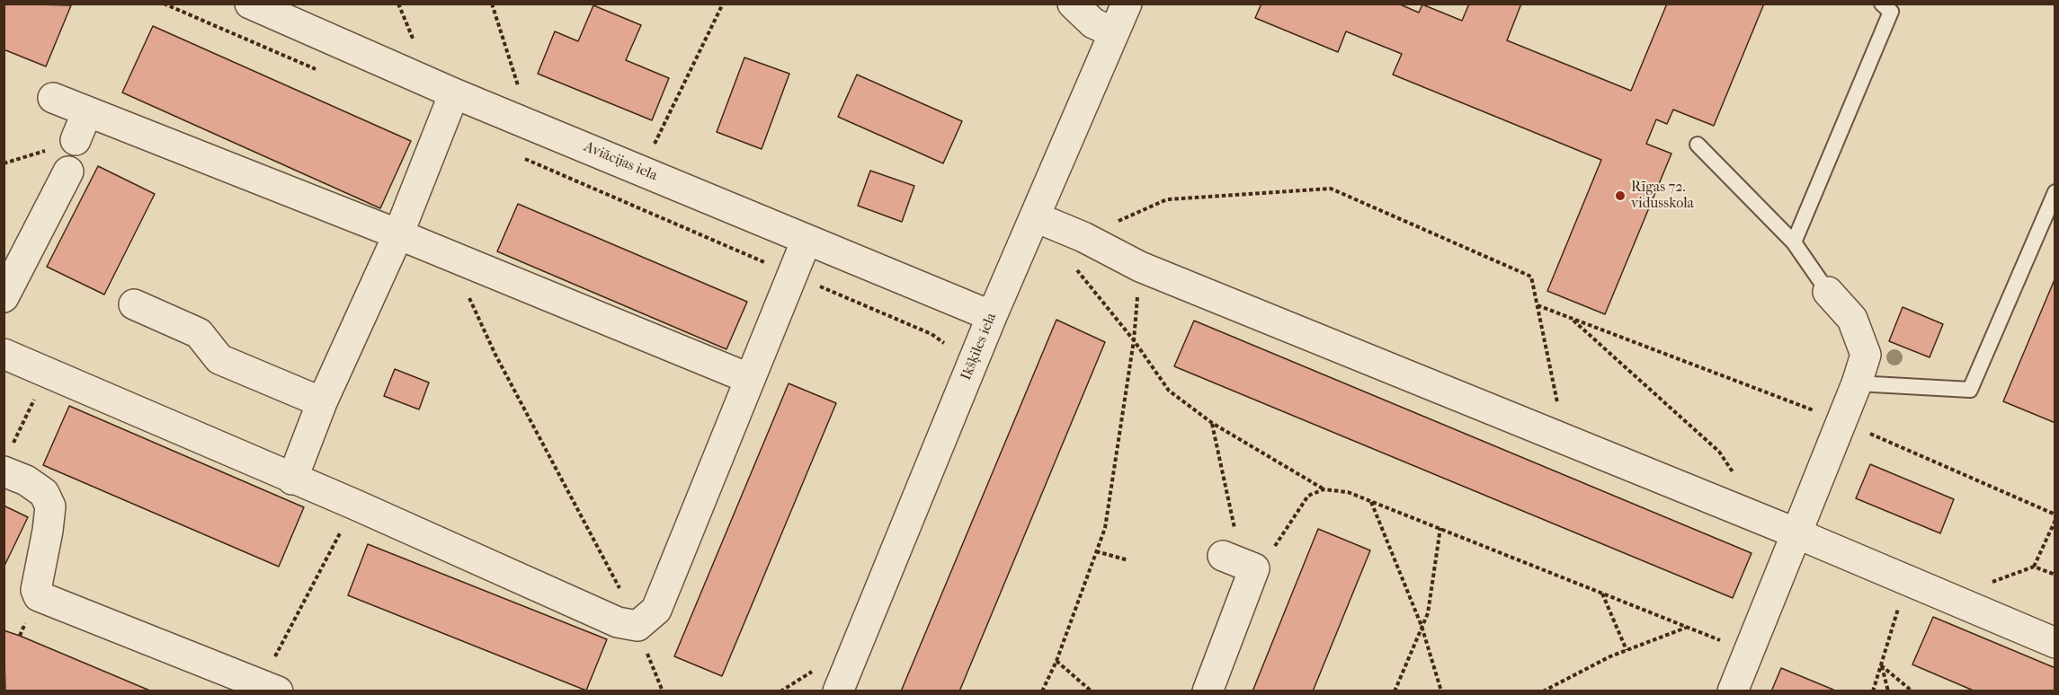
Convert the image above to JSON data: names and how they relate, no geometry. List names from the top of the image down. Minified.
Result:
{"streets":{"street":["Aviācijas iela","Ikšķiles iela"]},"crossings":[["Aviācijas iela","Ikšķiles iela"]],"places":["Rīgas 72. vidusskola"]}
